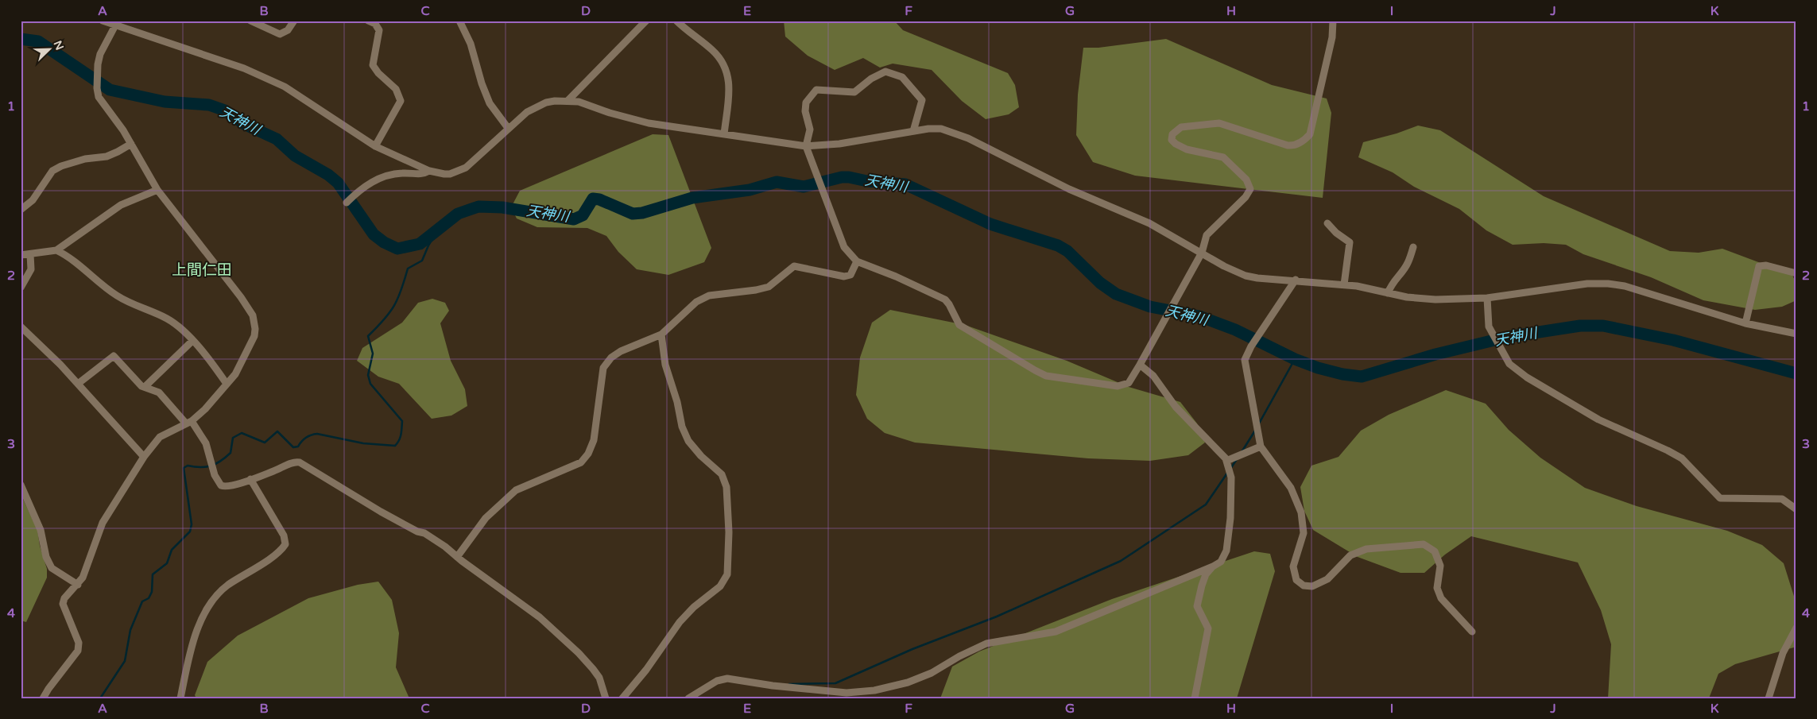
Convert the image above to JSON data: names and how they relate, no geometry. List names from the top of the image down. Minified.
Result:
{"districts":["上間仁田"],"water":["天神川"],"north":"top right","grid":{"columns":["A","B","C","D","E","F","G","H","I","J","K"],"rows":["1","2","3","4"]}}
